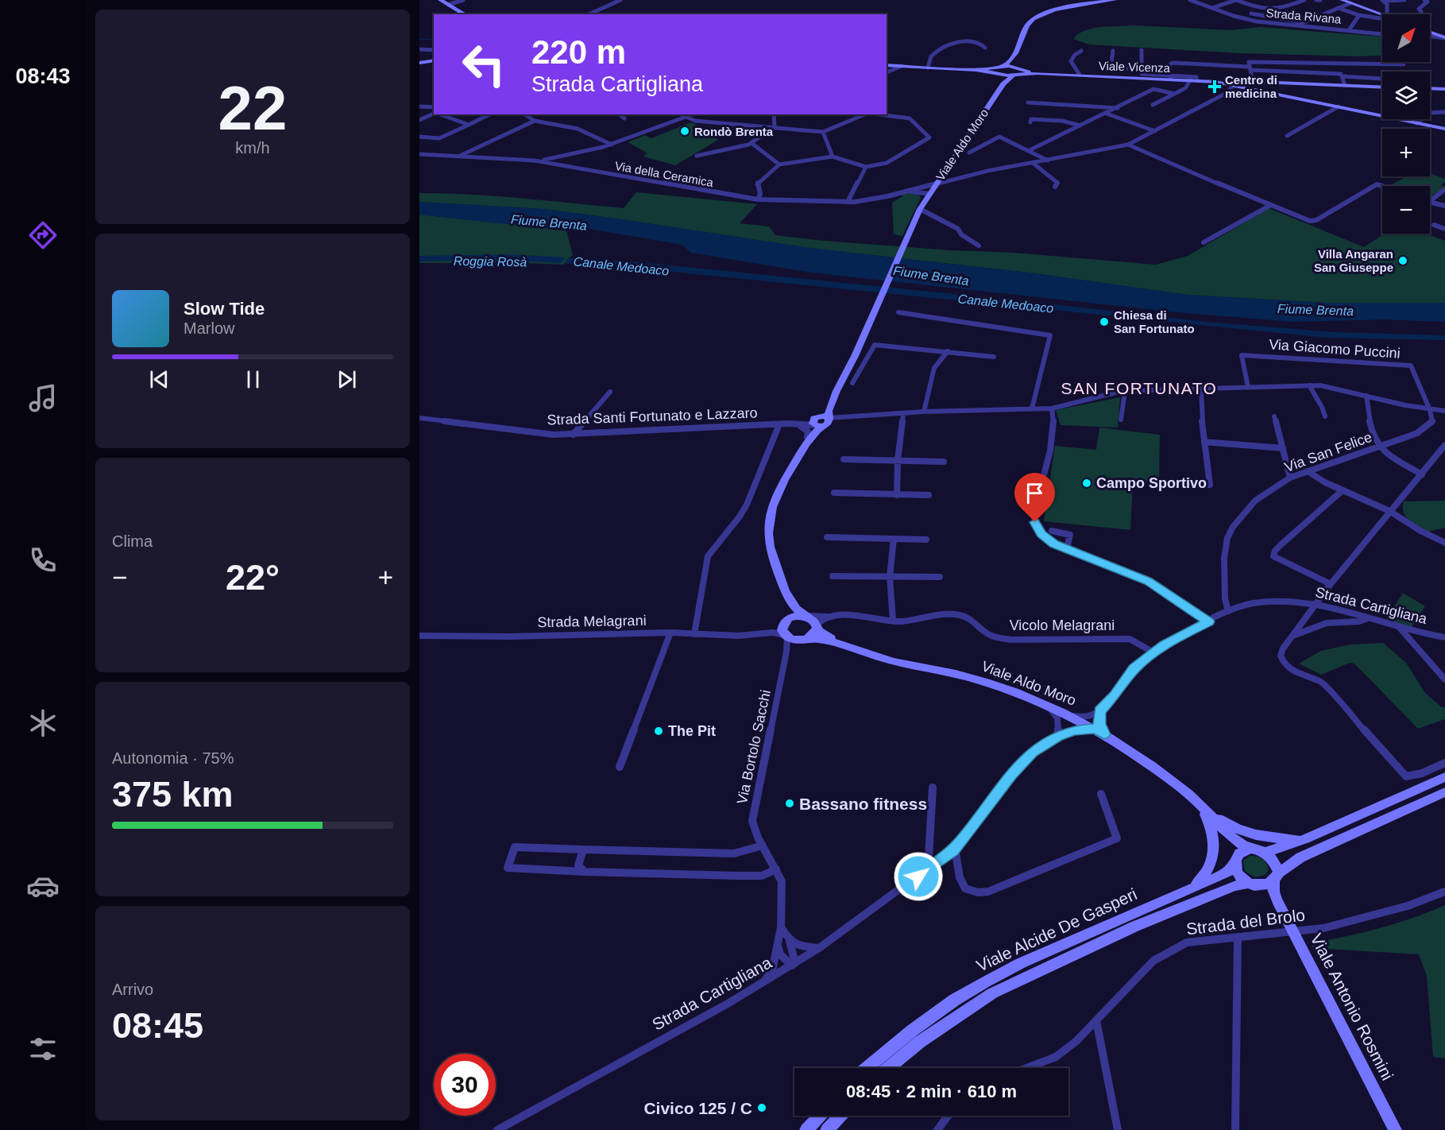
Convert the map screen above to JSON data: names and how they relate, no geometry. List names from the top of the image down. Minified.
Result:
{"streets":{"main road":["Viale Vicenza","Viale Aldo Moro","Viale Alcide De Gasperi","Viale Antonio Rosmini"],"street":["Strada Rivana","Via della Ceramica","Via Giacomo Puccini","Strada Santi Fortunato e Lazzaro","Via San Felice","Strada Cartigliana","Strada Melagrani","Vicolo Melagrani","Via Bortolo Sacchi","Strada del Brolo"]},"crossings":[["Viale Vicenza","Viale Aldo Moro"],["Viale Vicenza","Via della Ceramica"],["Viale Aldo Moro","Via della Ceramica"],["Viale Aldo Moro","Strada Santi Fortunato e Lazzaro"],["Viale Aldo Moro","Strada Cartigliana"],["Viale Aldo Moro","Strada Melagrani"],["Viale Aldo Moro","Vicolo Melagrani"],["Viale Aldo Moro","Via Bortolo Sacchi"],["Viale Aldo Moro","Viale Alcide De Gasperi"],["Viale Aldo Moro","Viale Antonio Rosmini"],["Via Giacomo Puccini","Strada Santi Fortunato e Lazzaro"],["Via Giacomo Puccini","Via San Felice"],["Strada Santi Fortunato e Lazzaro","Via San Felice"],["Via San Felice","Strada Cartigliana"],["Strada Cartigliana","Vicolo Melagrani"],["Strada Cartigliana","Via Bortolo Sacchi"],["Strada Melagrani","Via Bortolo Sacchi"],["Strada del Brolo","Viale Antonio Rosmini"],["Viale Alcide De Gasperi","Viale Antonio Rosmini"]],"districts":["SAN FORTUNATO"],"water":["Fiume Brenta","Roggia Rosà","Canale Medoaco"],"places":{"health":["Centro di medicina"],"other":["Rondò Brenta","Villa Angaran San Giuseppe","Chiesa di San Fortunato","Campo Sportivo","The Pit","Bassano fitness","Civico 125 / C"]},"north":"top right","page":{"tabs":"08:43","tile":[["22","km/h"],"Clima",["Autonomia · 75%","375 km"],["Arrivo","08:45"]],"map_buttons":["+","−"],"turn":["220 m","Strada Cartigliana"],"song":["Slow Tide","Marlow"],"heat":["−","22°","+"],"limit":"30","trip":"08:45 · 2 min · 610 m"}}
